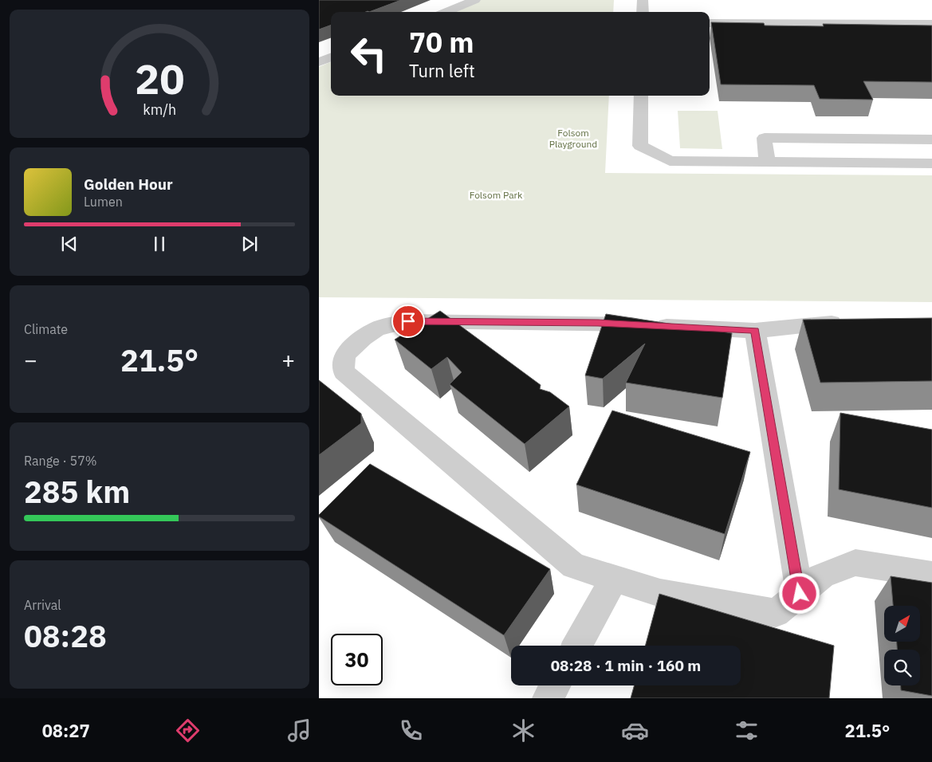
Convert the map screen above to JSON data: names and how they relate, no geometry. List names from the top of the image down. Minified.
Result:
{"parks":["Folsom Playground","Folsom Park"],"north":"top right","page":{"turn":["70 m","Turn left"],"song":["Golden Hour","Lumen"],"tile":["Climate",["Range · 57%","285 km"],["Arrival","08:28"]],"heat":["−","21.5°","+"],"limit":"30","trip":"08:28 · 1 min · 160 m","tabs":["08:27","21.5°"],"gauge":["20","km/h"]}}
